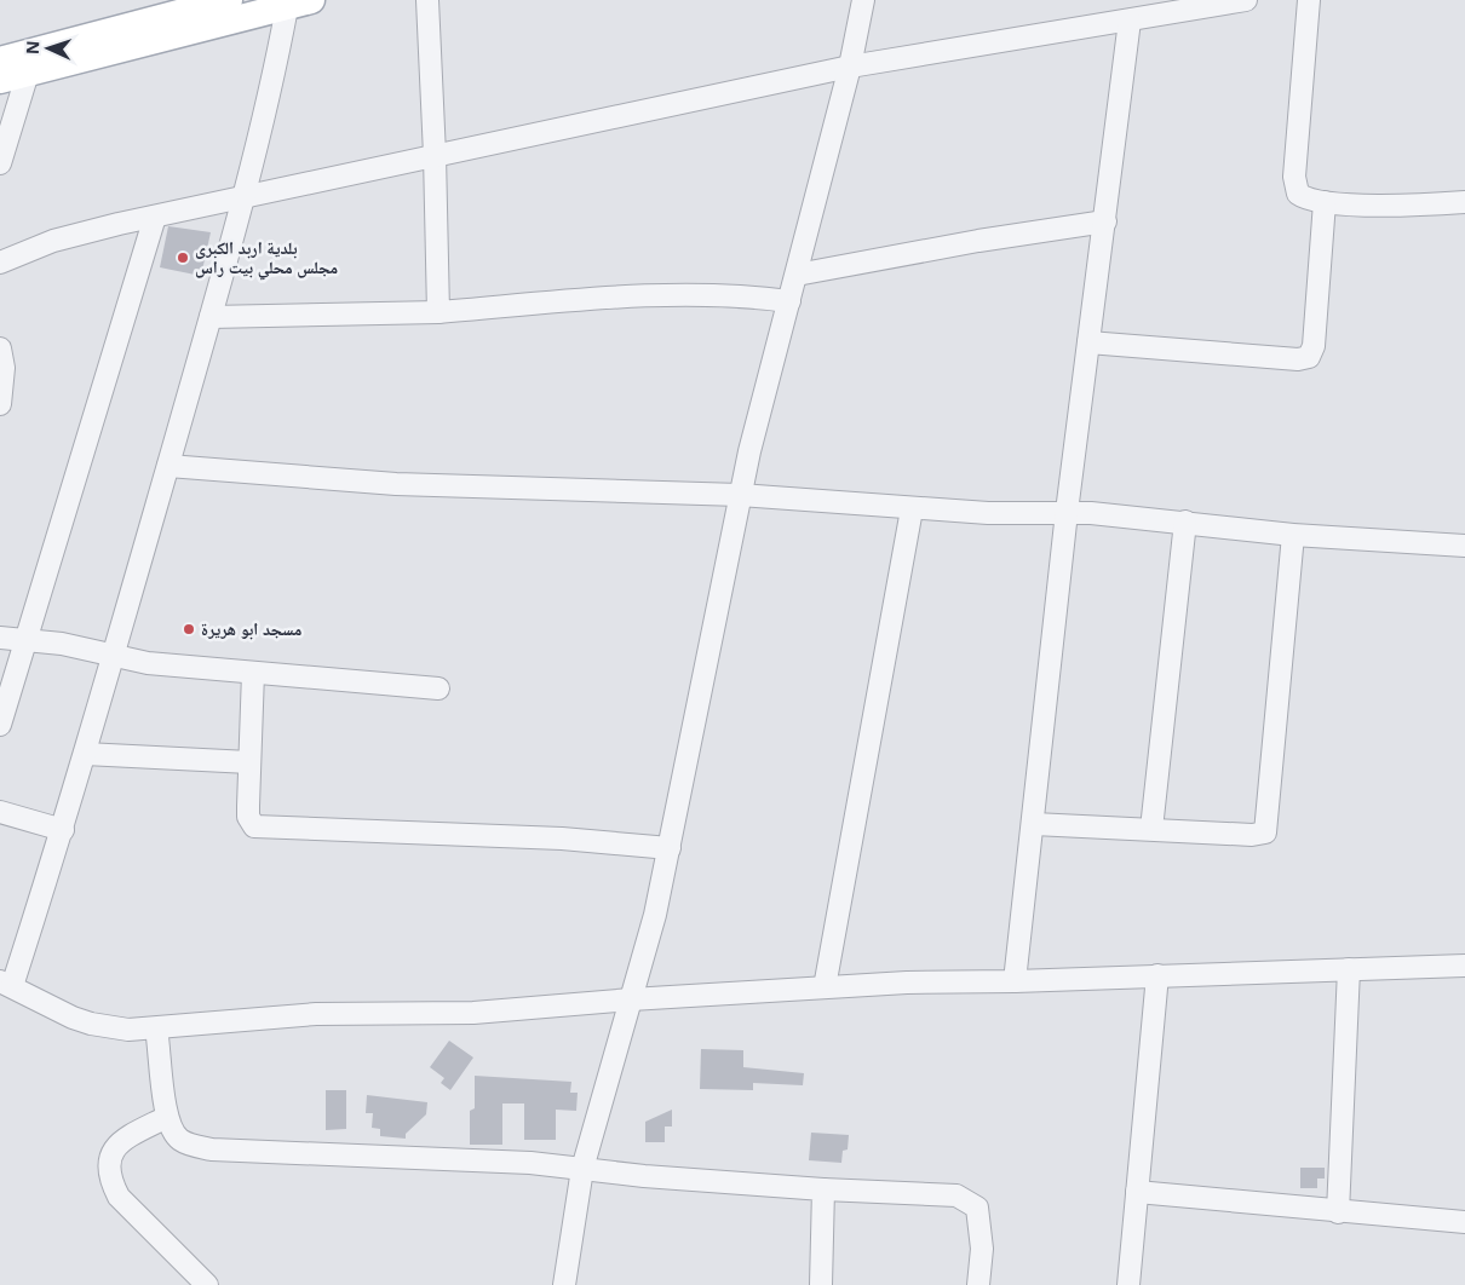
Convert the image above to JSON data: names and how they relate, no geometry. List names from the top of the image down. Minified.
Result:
{"places":["بلدية اربد الكبرى مجلس محلي بيت راس","مسجد ابو هريرة"],"north":"left"}
